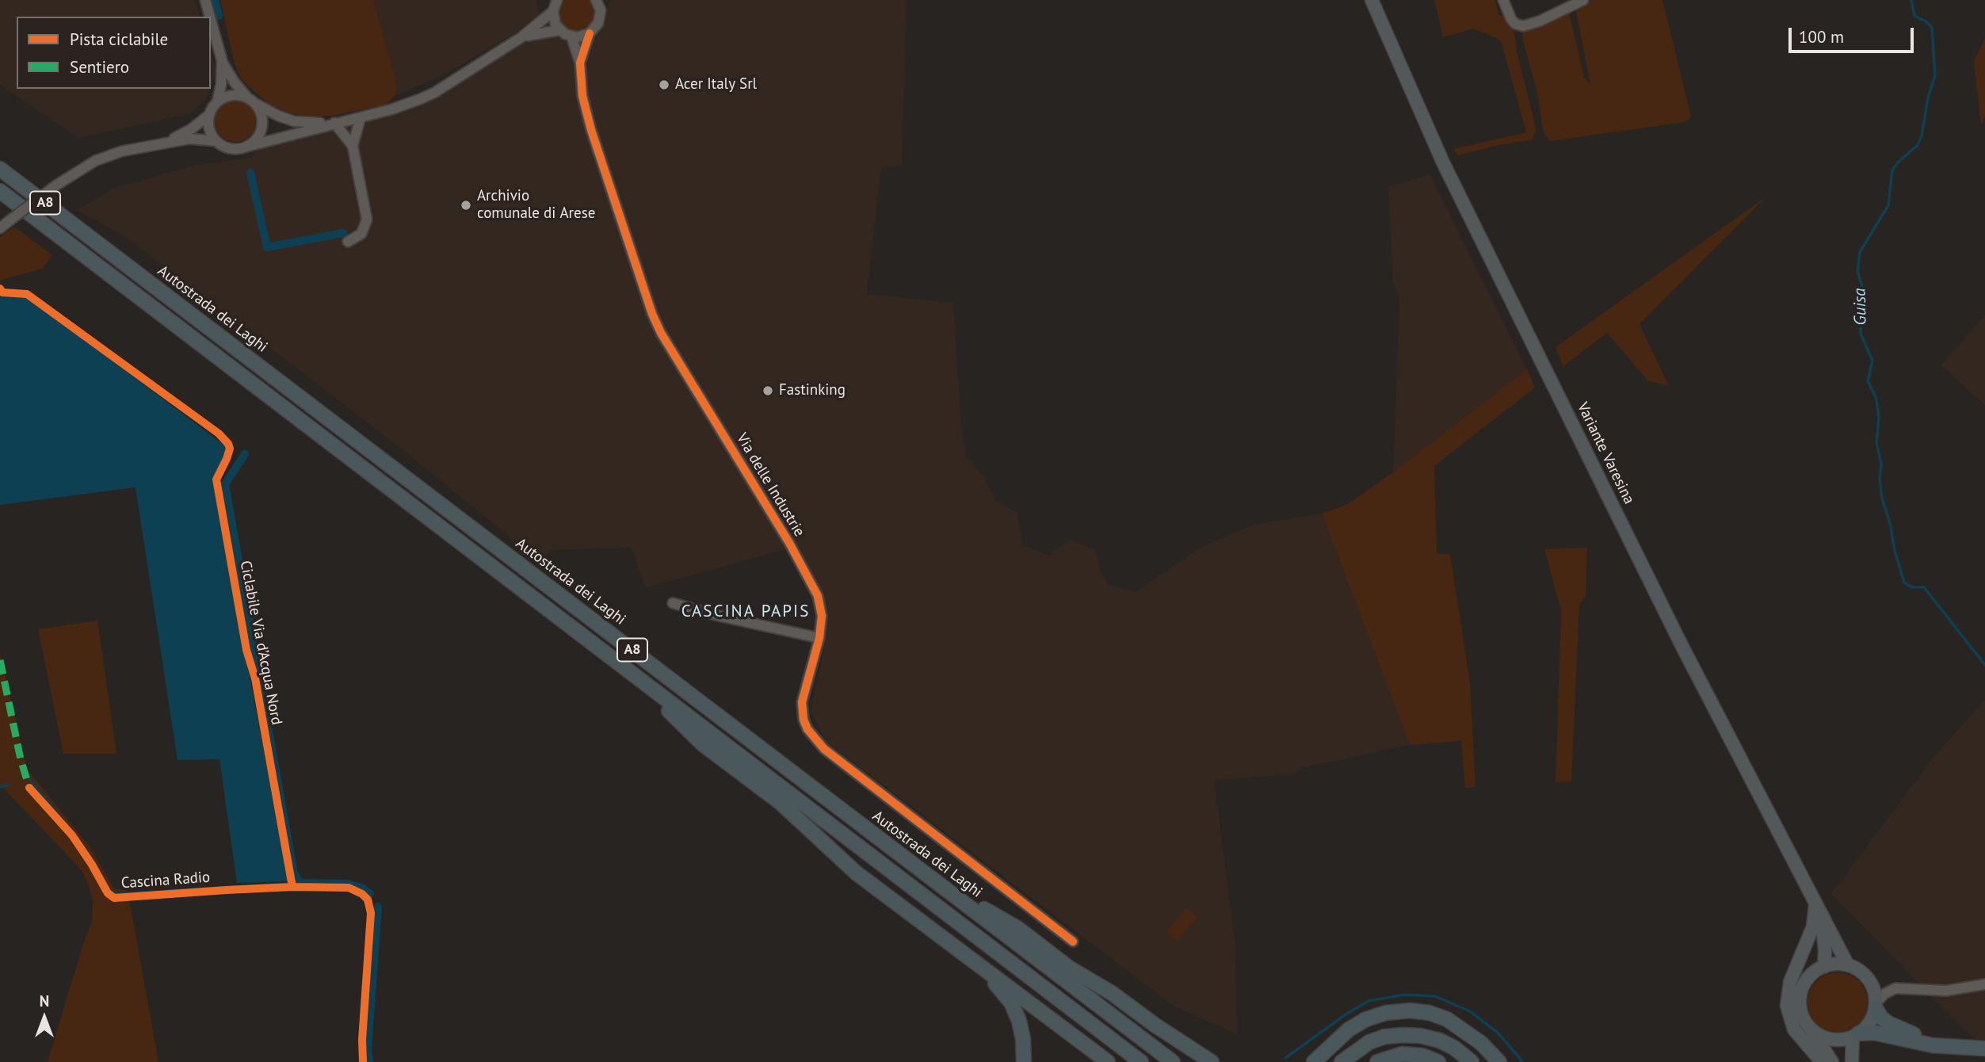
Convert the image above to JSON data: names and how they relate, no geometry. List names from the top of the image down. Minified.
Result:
{"streets":{"highway":["A8","Autostrada dei Laghi"],"main road":["Variante Varesina"],"street":["Via delle Industrie"],"cycle path":["Ciclabile Via d’Acqua Nord","Cascina Radio"]},"districts":["CASCINA PAPIS"],"water":["Guisa"],"places":["Acer Italy Srl","Archivio comunale di Arese","Fastinking"],"legend":["Pista ciclabile","Sentiero"],"scale_bar":"100 m","north":"top"}
